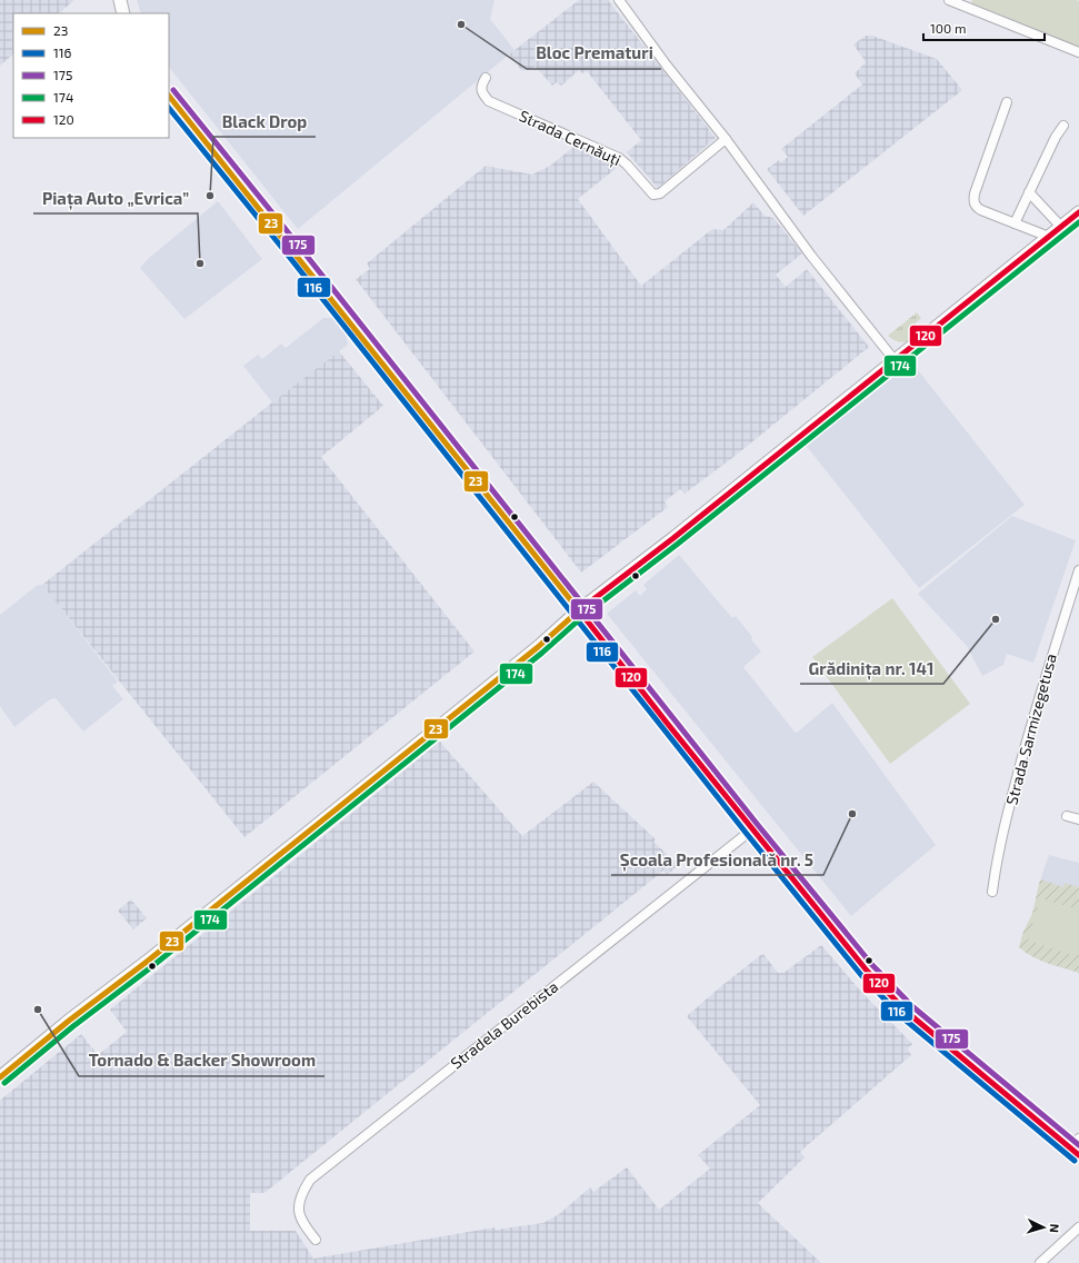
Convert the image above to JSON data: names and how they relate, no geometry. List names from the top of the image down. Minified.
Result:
{"streets":{"street":["Strada Cernăuți","Strada Sarmizegetusa","Stradela Burebista"]},"places":["Bloc Prematuri","Black Drop","Piața Auto „Evrica”","Grădinița nr. 141","Școala Profesională nr. 5","Tornado & Backer Showroom"],"lines":["transit line 175","transit line 23","transit line 116","transit line 120","transit line 174"],"legend":["23","116","175","174","120"],"scale_bar":"100 m","north":"right"}
